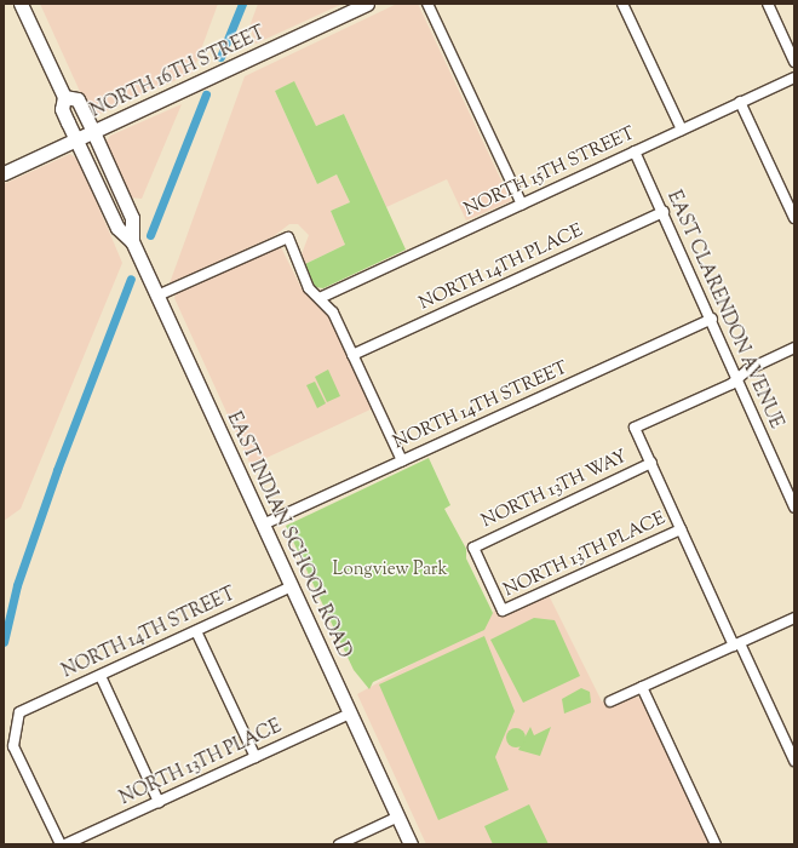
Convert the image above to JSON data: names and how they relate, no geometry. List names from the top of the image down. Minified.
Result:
{"streets":{"main road":["NORTH 16TH STREET","EAST INDIAN SCHOOL ROAD"],"street":["NORTH 15TH STREET","NORTH 14TH PLACE","EAST CLARENDON AVENUE","NORTH 14TH STREET","NORTH 13TH WAY","NORTH 13TH PLACE"]},"crossings":[["NORTH 16TH STREET","EAST INDIAN SCHOOL ROAD"],["NORTH 15TH STREET","EAST CLARENDON AVENUE"],["NORTH 14TH PLACE","EAST CLARENDON AVENUE"],["EAST CLARENDON AVENUE","NORTH 14TH STREET"],["NORTH 14TH STREET","EAST INDIAN SCHOOL ROAD"],["NORTH 13TH WAY","NORTH 13TH PLACE"],["EAST INDIAN SCHOOL ROAD","NORTH 13TH PLACE"]],"parks":["Longview Park"]}
